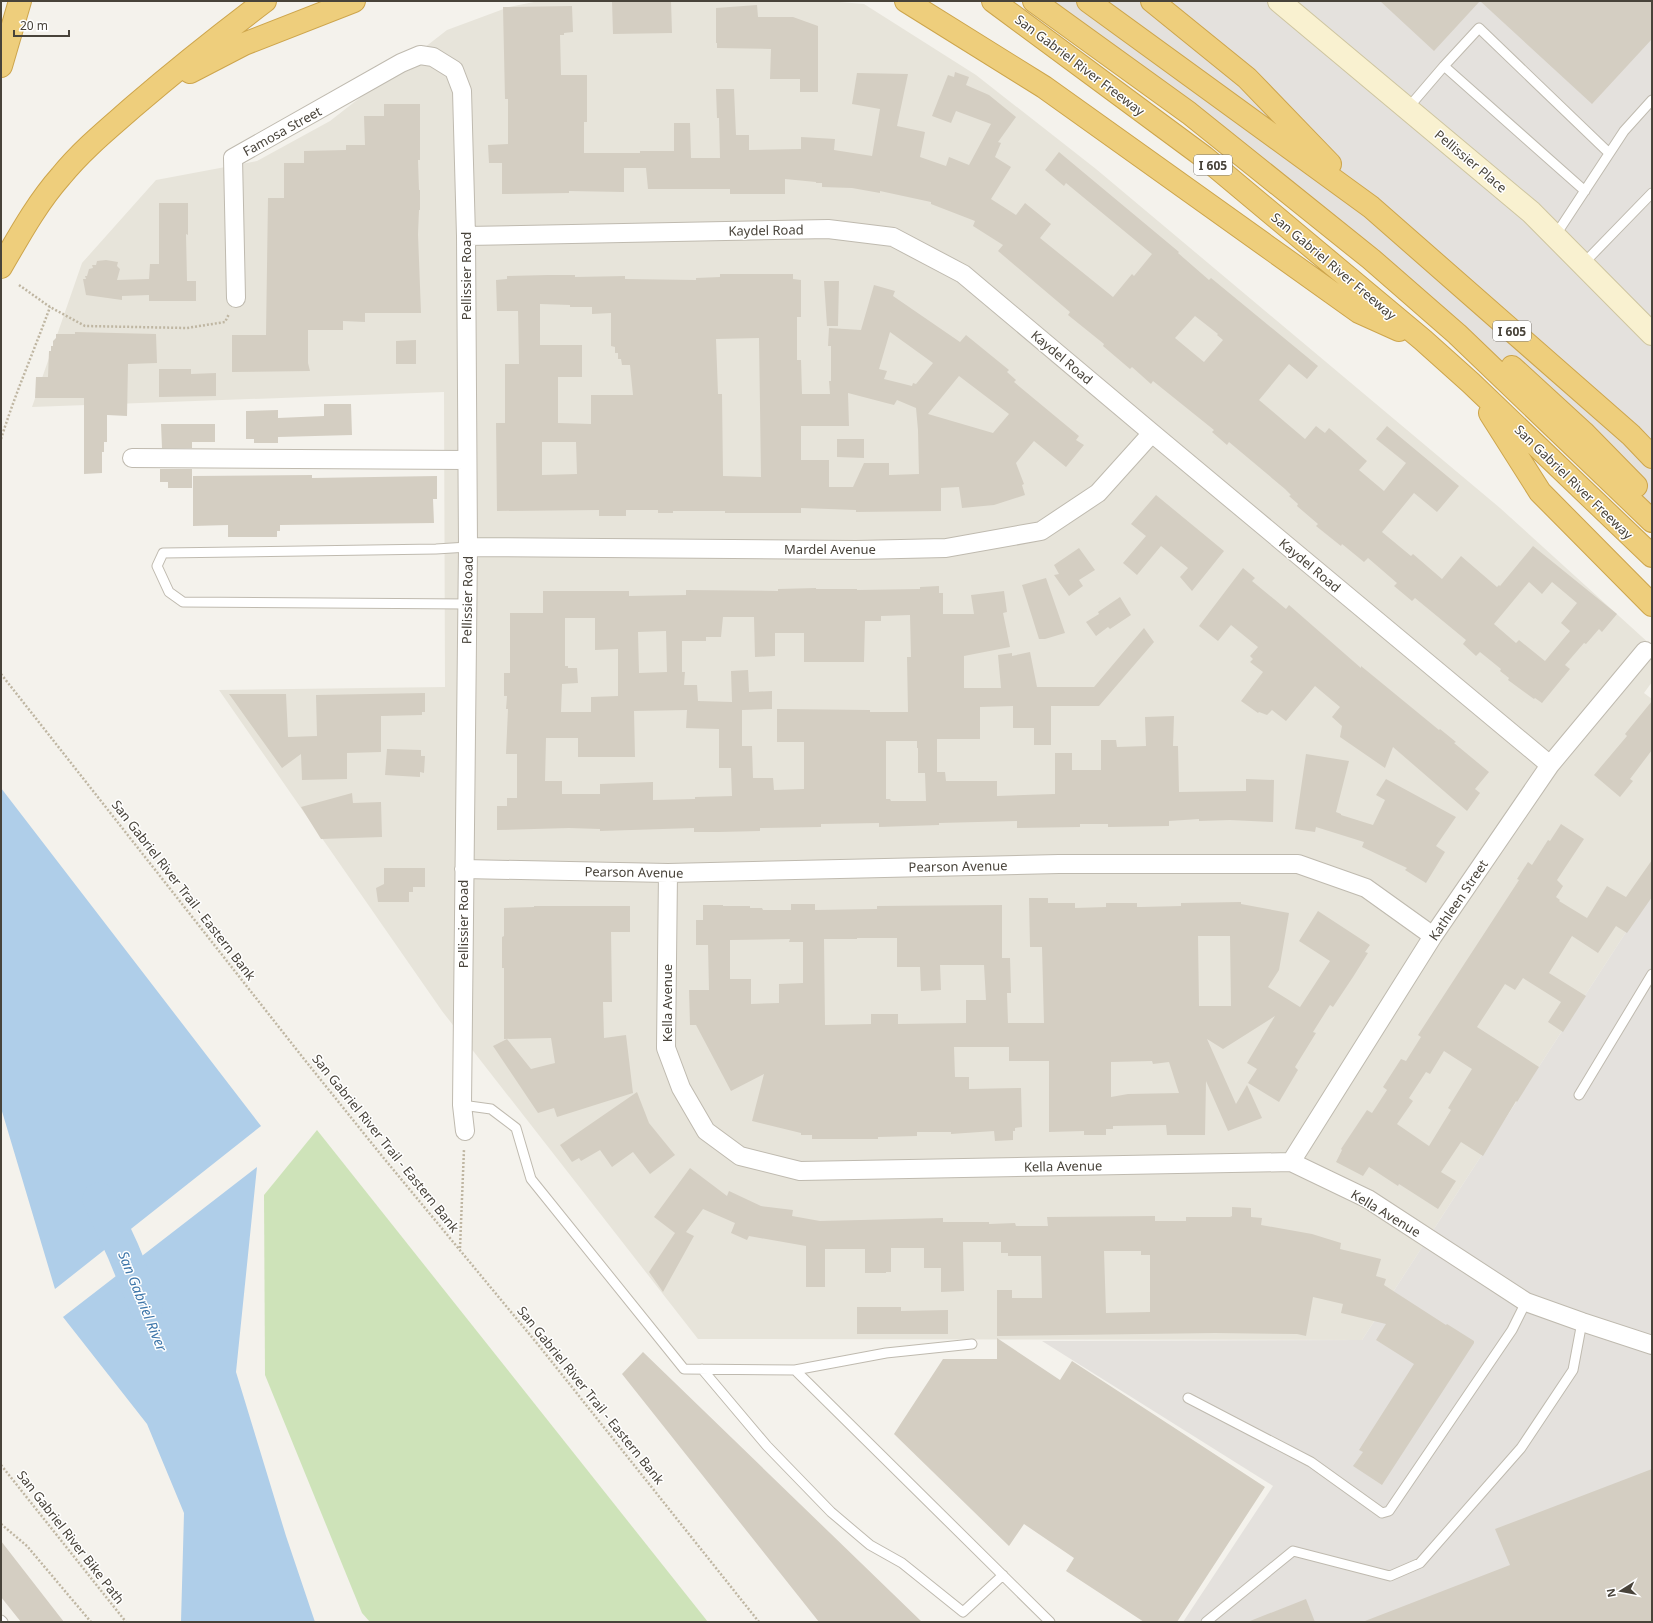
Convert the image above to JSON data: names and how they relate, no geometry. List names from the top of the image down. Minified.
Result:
{"streets":{"highway":["San Gabriel River Freeway","I 605"],"main road":["Pellissier Place"],"street":["Famosa Street","Kaydel Road","Pellissier Road","Mardel Avenue","Pearson Avenue","Kathleen Street","Kella Avenue"],"path":["San Gabriel River Trail - Eastern Bank","San Gabriel River Bike Path"]},"crossings":[["Famosa Street","Pellissier Road"],["Kaydel Road","Pellissier Road"],["Kaydel Road","Mardel Avenue"],["Kaydel Road","Kathleen Street"],["Pellissier Road","Mardel Avenue"],["Pellissier Road","Pearson Avenue"],["Pearson Avenue","Kathleen Street"],["Pearson Avenue","Kella Avenue"],["Kathleen Street","Kella Avenue"]],"water":["San Gabriel River"],"scale_bar":"20 m","north":"left"}
